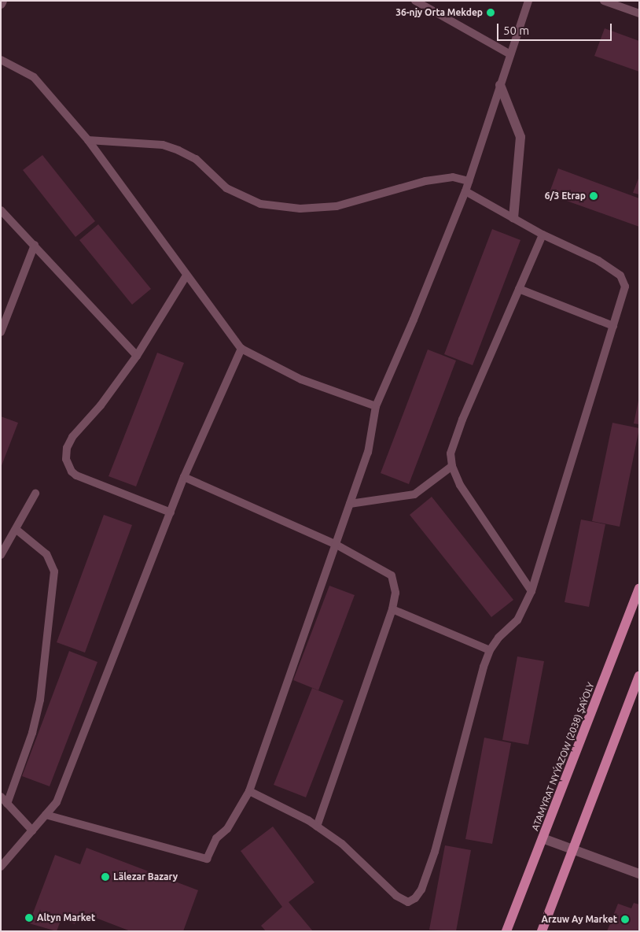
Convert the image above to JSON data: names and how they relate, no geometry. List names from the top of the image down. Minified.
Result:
{"streets":{"main road":["ATAMYRAT NYÝAZOW (2038) ŞAÝOLY"]},"places":["36-njy Orta Mekdep","6/3 Etrap","Lälezar Bazary","Altyn Market","Arzuw Ay Market"],"scale_bar":"50 m"}
